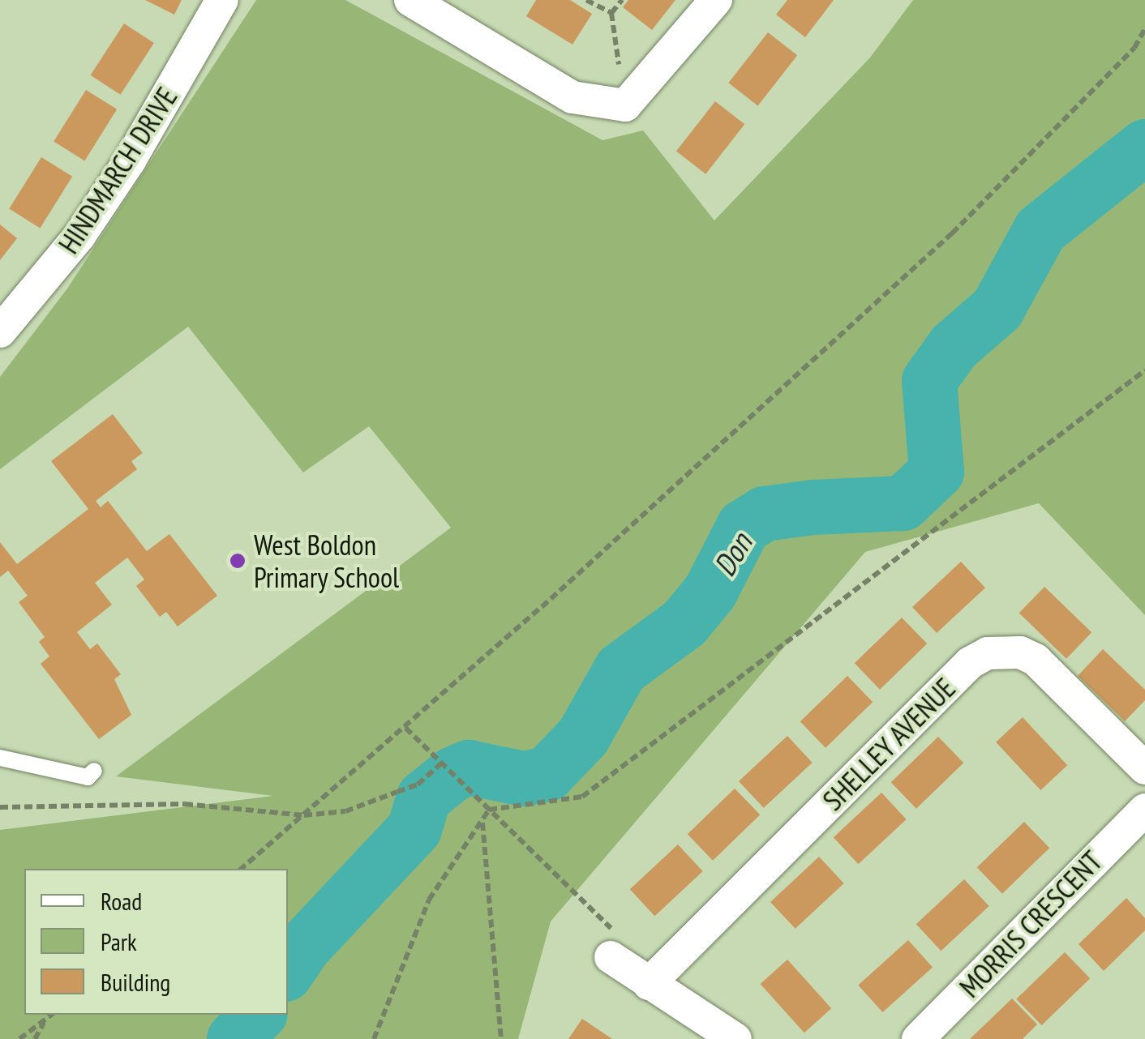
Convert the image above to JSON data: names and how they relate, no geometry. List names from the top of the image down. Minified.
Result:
{"streets":{"street":["HINDMARCH DRIVE","SHELLEY AVENUE","MORRIS CRESCENT"]},"water":["Don"],"places":["West Boldon Primary School"],"legend":["Road","Park","Building"]}
